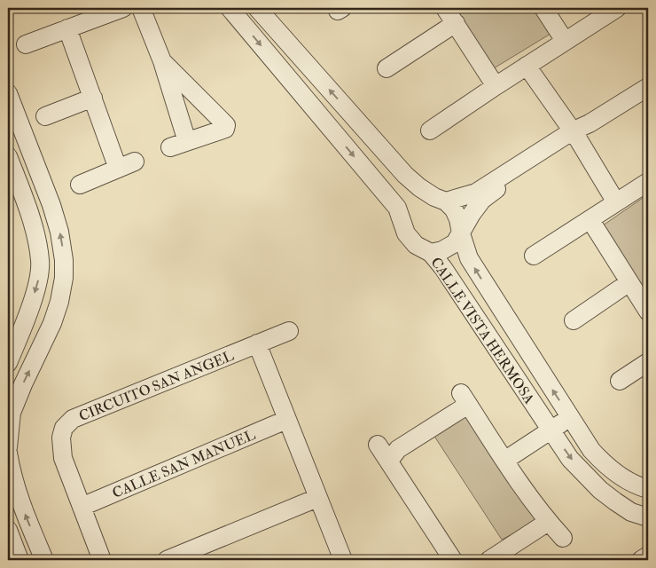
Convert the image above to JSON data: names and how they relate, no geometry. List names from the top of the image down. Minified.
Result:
{"streets":{"street":["CALLE VISTA HERMOSA","CIRCUITO SAN ANGEL","CALLE SAN MANUEL"]},"crossings":[["CIRCUITO SAN ANGEL","CALLE SAN MANUEL"]]}
